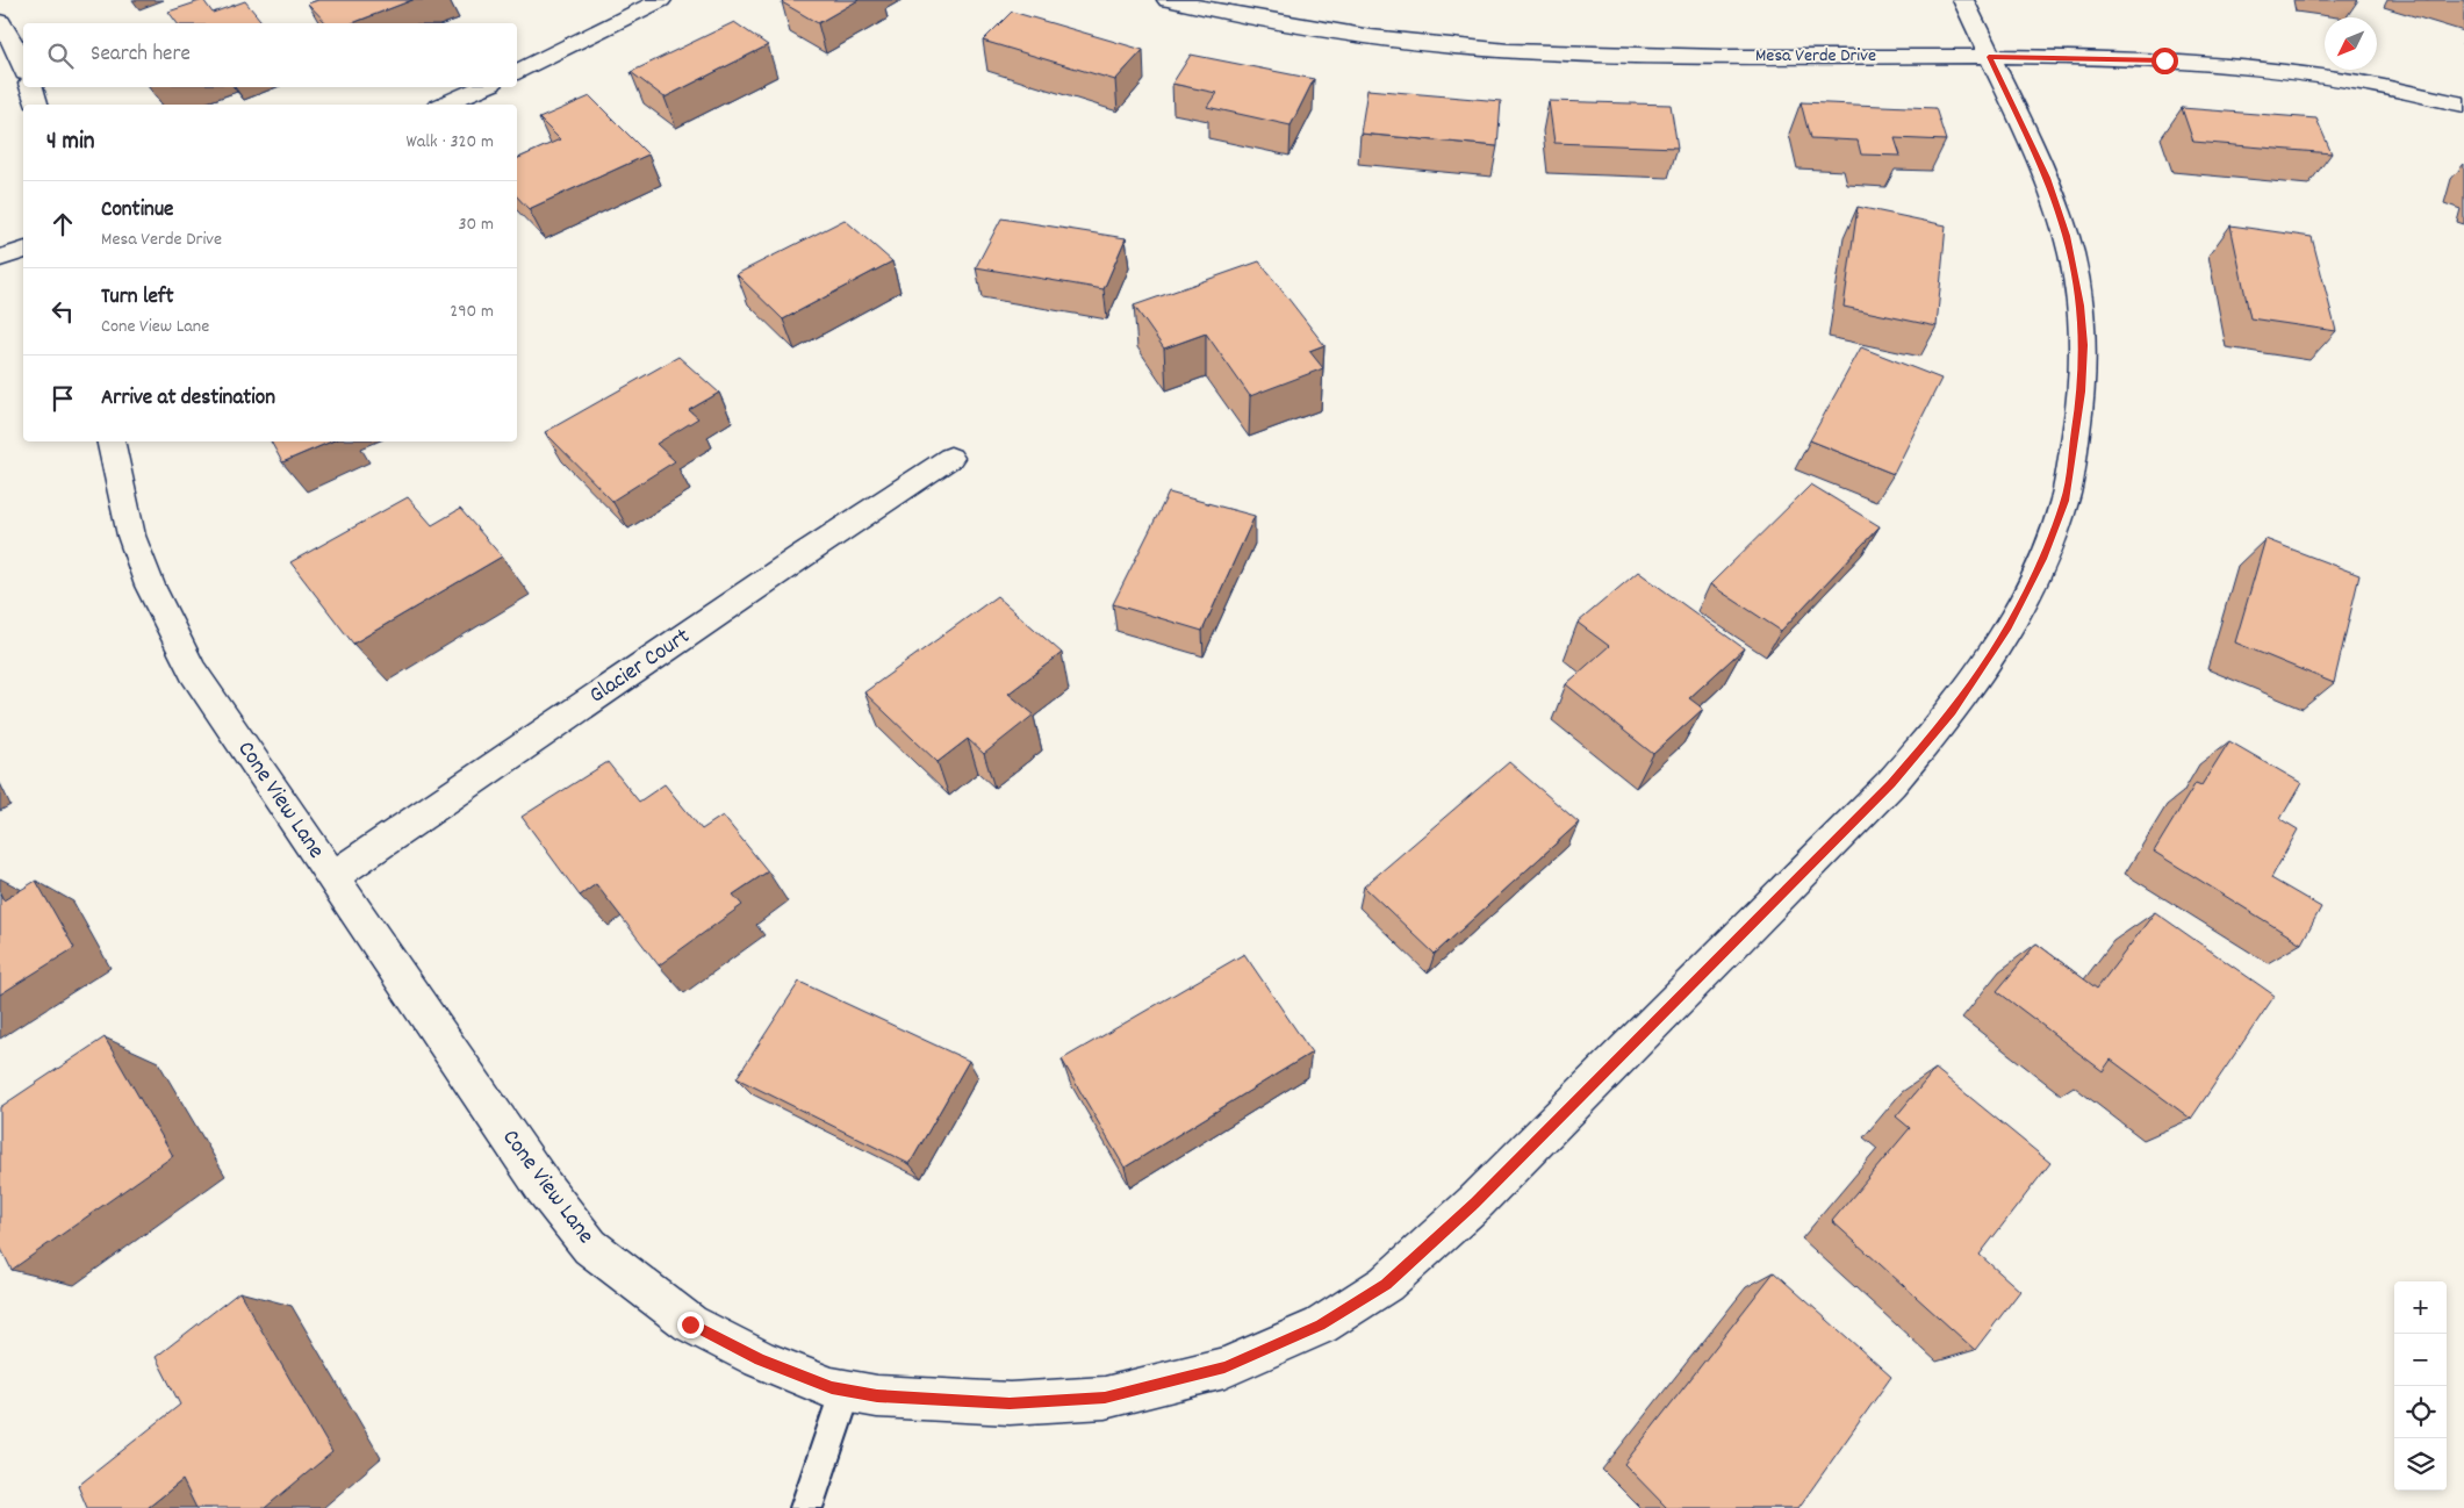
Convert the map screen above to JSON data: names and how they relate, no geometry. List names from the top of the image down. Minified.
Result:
{"streets":{"street":["Mesa Verde Drive","Glacier Court","Cone View Lane"]},"crossings":[["Mesa Verde Drive","Cone View Lane"],["Glacier Court","Cone View Lane"]],"north":"bottom left","page":{"search":"Search here","heading":["4 min","Walk · 320 m"],"list":[["Continue","Mesa Verde Drive","30 m"],["Turn left","Cone View Lane","290 m"],"Arrive at destination"],"map_buttons":["+","−"]}}
